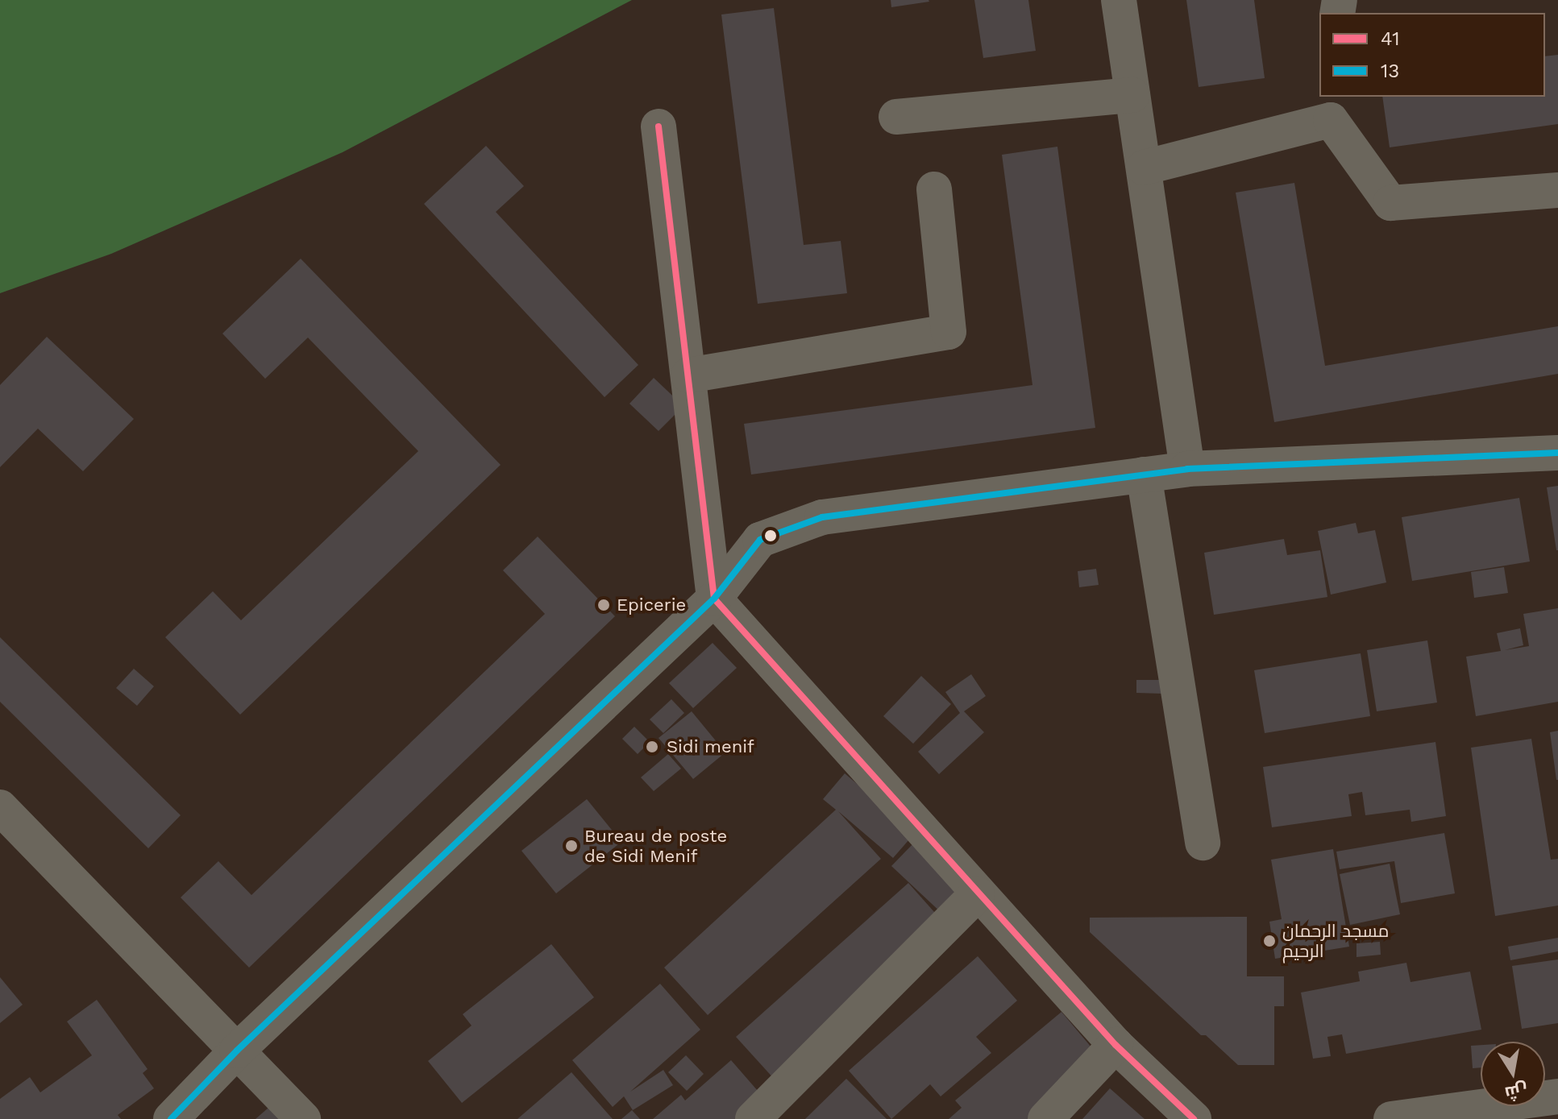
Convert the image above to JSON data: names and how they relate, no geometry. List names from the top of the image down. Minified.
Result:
{"places":["Epicerie","Sidi menif","Bureau de poste de Sidi Menif","مسجد الرحمان الرحيم"],"lines":["transit line 41","transit line 13"],"legend":["41","13"],"north":"bottom"}
